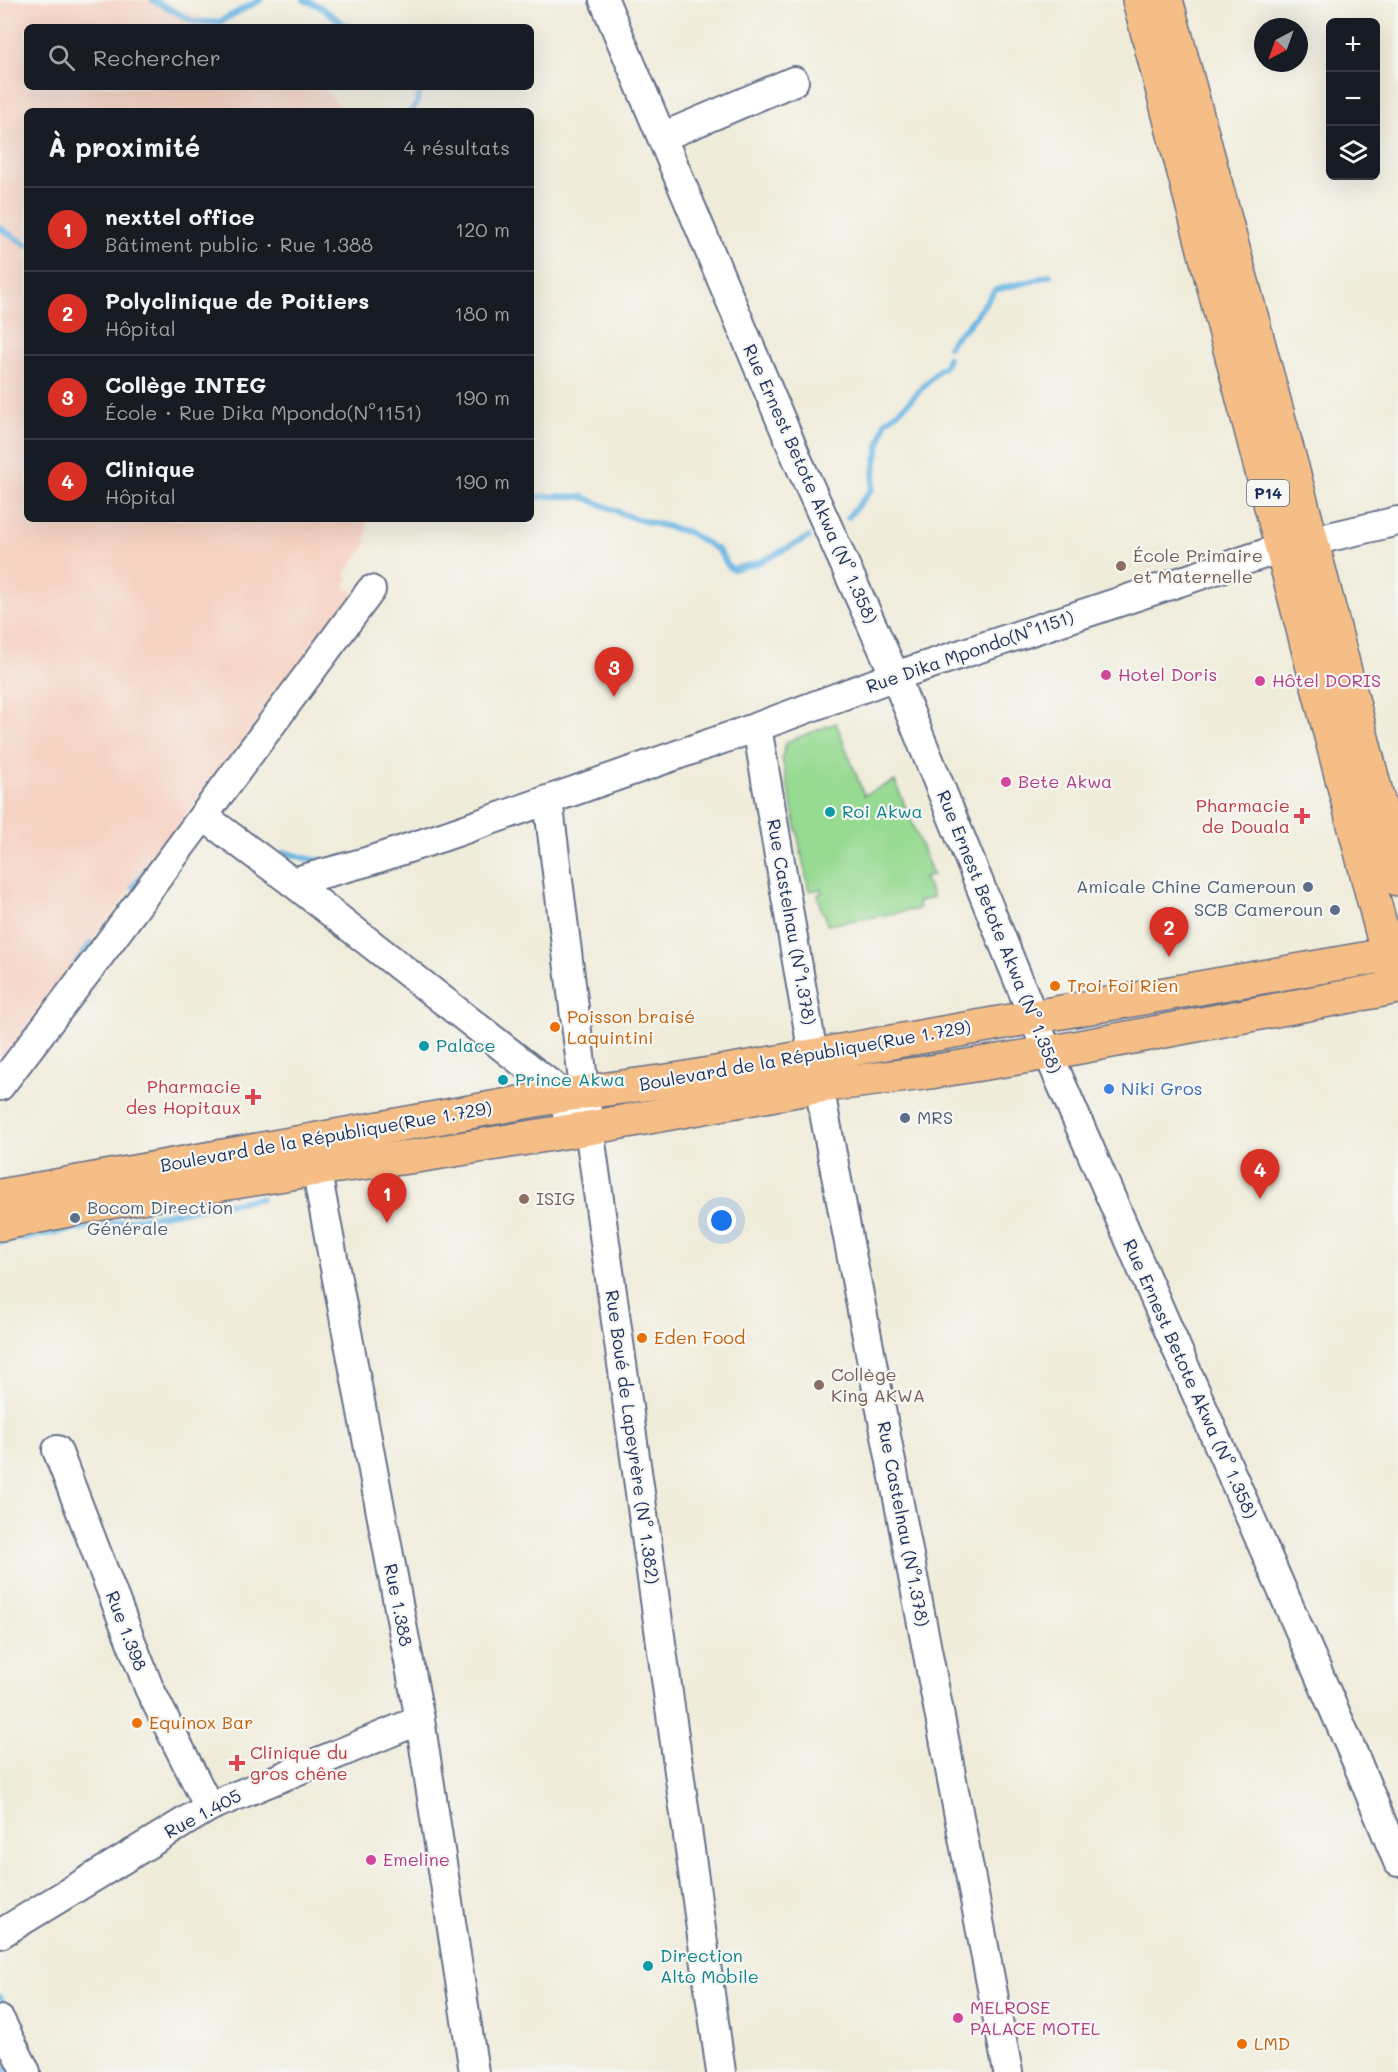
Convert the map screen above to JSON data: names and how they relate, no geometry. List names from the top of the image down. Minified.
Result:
{"streets":{"main road":["P14","Boulevard de la République(Rue 1.729)"],"street":["Rue Ernest Betote Akwa (N° 1.358)","Rue Dika Mpondo(N°1151)","Rue Castelnau (N°1.378)","Rue Boué de Lapeyrère (N° 1.382)","Rue 1.388","Rue 1.398","Rue 1.405"]},"crossings":[["Rue Ernest Betote Akwa (N° 1.358)","Rue Dika Mpondo(N°1151)"],["Rue Ernest Betote Akwa (N° 1.358)","Boulevard de la République(Rue 1.729)"],["P14","Rue Dika Mpondo(N°1151)"],["P14","Boulevard de la République(Rue 1.729)"],["Rue Dika Mpondo(N°1151)","Rue Castelnau (N°1.378)"],["Rue Castelnau (N°1.378)","Boulevard de la République(Rue 1.729)"],["Boulevard de la République(Rue 1.729)","Rue Boué de Lapeyrère (N° 1.382)"],["Boulevard de la République(Rue 1.729)","Rue 1.388"],["Rue 1.388","Rue 1.405"],["Rue 1.398","Rue 1.405"]],"places":{"other":["École Primaire et Maternelle","Hotel Doris","Hôtel DORIS","Bete Akwa","Roi Akwa","Amicale Chine Cameroun","SCB Cameroun","Troi Foi Rien","Poisson braisé Laquintini","Palace","Prince Akwa","Niki Gros","MRS","ISIG","Bocom Direction Générale","Eden Food","Collège King AKWA","Equinox Bar","Emeline","Direction Alto Mobile","MELROSE PALACE MOTEL","LMD"],"health":["Pharmacie de Douala","Pharmacie des Hopitaux","Clinique du gros chêne"]},"north":"bottom left","page":{"map_buttons":["+","−"],"search":"Rechercher","heading":["À proximité","4 résultats"],"list":[{"mark":"1","name":"nexttel office","note":"Bâtiment public · Rue 1.388","value":"120 m"},{"mark":"2","name":"Polyclinique de Poitiers","note":"Hôpital","value":"180 m"},{"mark":"3","name":"Collège INTEG","note":"École · Rue Dika Mpondo(N°1151)","value":"190 m"},{"mark":"4","name":"Clinique","note":"Hôpital","value":"190 m"}],"pins":["3","2","4","1"]}}
